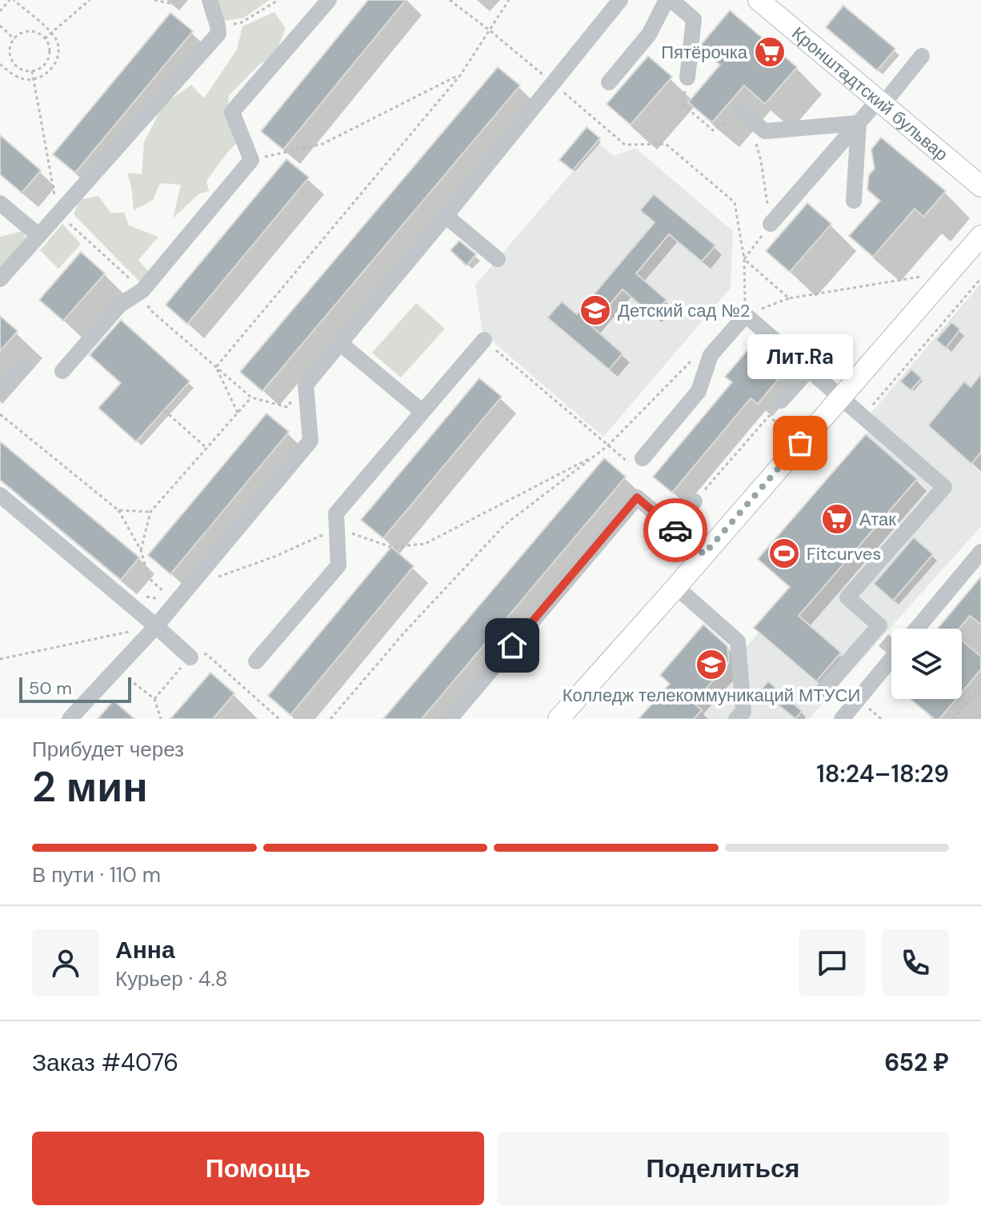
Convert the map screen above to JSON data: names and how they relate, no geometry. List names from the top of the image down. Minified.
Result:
{"streets":{"main road":["Кронштадтский бульвар"]},"places":{"supermarket":["Пятёрочка","Атак"],"school or university":["Детский сад №2","Колледж телекоммуникаций МТУСИ"],"other":["Лит.Ra"],"sports":["Fitcurves"]},"scale_bar":"50 m","page":{"bubble":"Лит.Ra","scale":"50 m","heading":["2 мин","Прибудет через","18:24–18:29"],"panel":["Анна","Курьер · 4.8","Заказ #4076","652 ₽"],"bar":"В пути · 110 m","buttons":["Помощь","Поделиться"]}}
